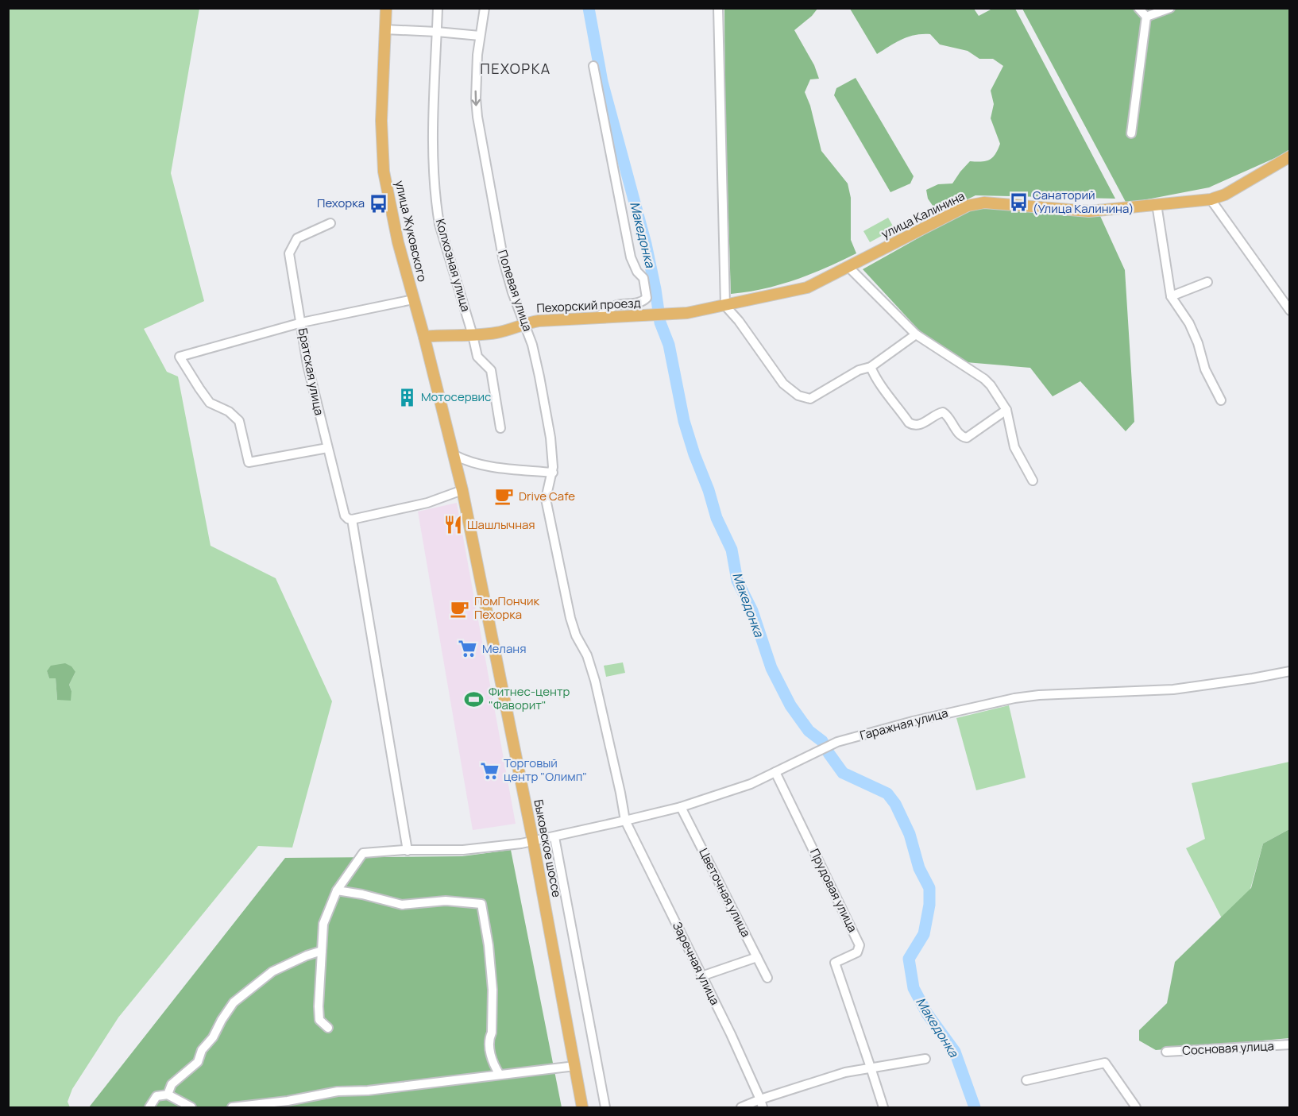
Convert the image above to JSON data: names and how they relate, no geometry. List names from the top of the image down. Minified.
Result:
{"streets":{"main road":["улица Калинина","улица Жуковского","Пехорский проезд","Быковское шоссе"],"street":["Колхозная улица","Полевая улица","Братская улица","Гаражная улица","Прудовая улица","Цветочная улица","Заречная улица","Сосновая улица"]},"crossings":[["улица Калинина","Пехорский проезд"],["улица Жуковского","Пехорский проезд"],["улица Жуковского","Быковское шоссе"],["Колхозная улица","Пехорский проезд"],["Полевая улица","Пехорский проезд"],["Полевая улица","Гаражная улица"],["Полевая улица","Заречная улица"],["Братская улица","Гаражная улица"],["Гаражная улица","Быковское шоссе"],["Гаражная улица","Прудовая улица"],["Гаражная улица","Цветочная улица"],["Гаражная улица","Заречная улица"]],"districts":["ПЕХОРКА"],"water":["Македонка"],"places":{"bus stop":["Санаторий (Улица Калинина)","Пехорка"],"building":["Мотосервис"],"cafe":["Drive Cafe","ПомПончик Пехорка"],"restaurant":["Шашлычная"],"supermarket":["Меланя","Торговый центр \"Олимп\""],"sports":["Фитнес-центр \"Фаворит\""]}}
